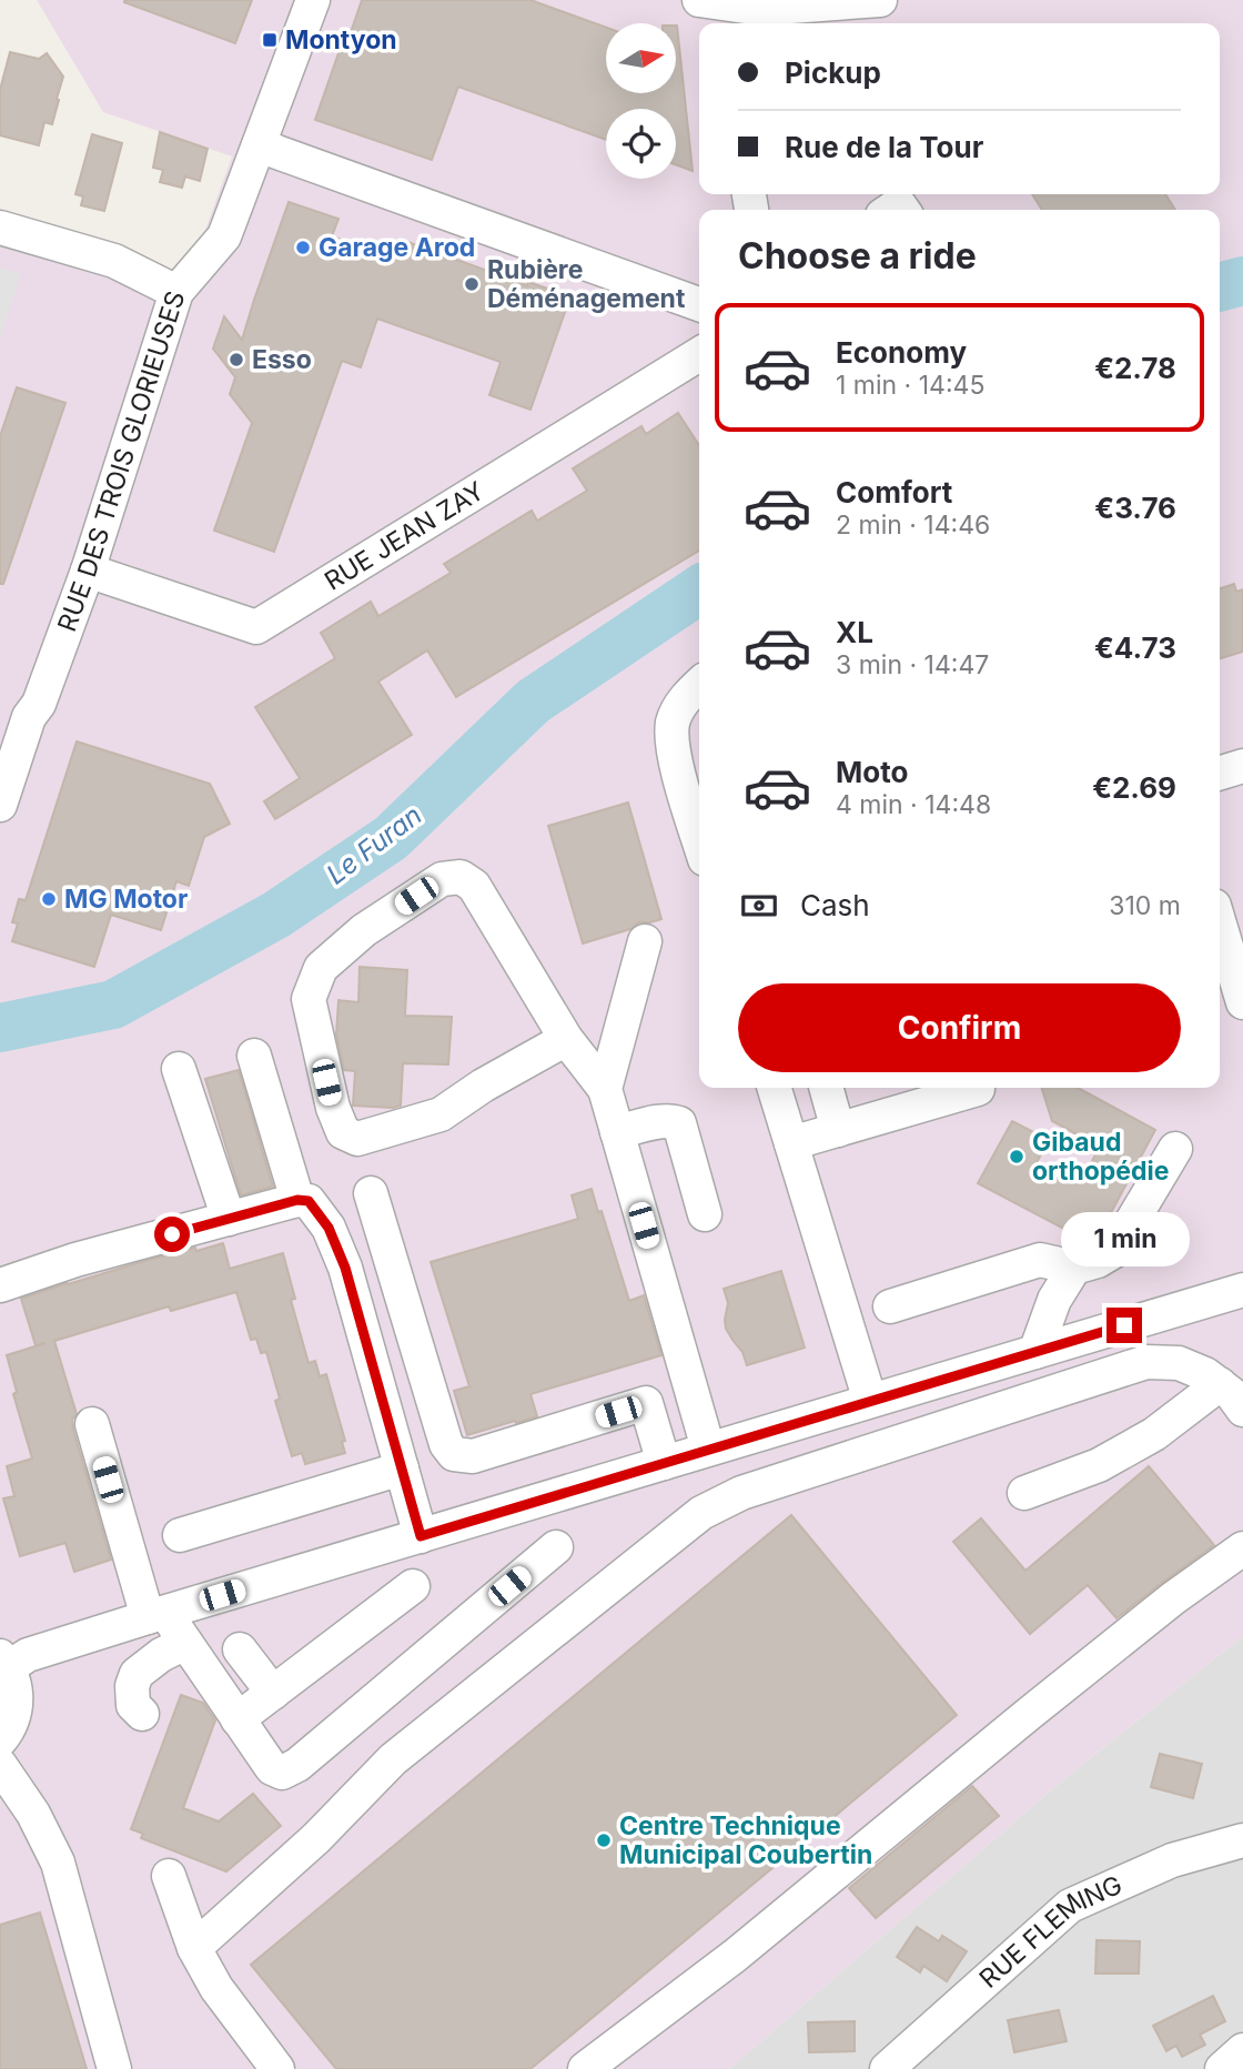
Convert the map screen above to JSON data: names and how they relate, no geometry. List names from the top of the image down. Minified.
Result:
{"streets":{"street":["RUE DES TROIS GLORIEUSES","RUE JEAN ZAY","RUE FLEMING"]},"crossings":[["RUE DES TROIS GLORIEUSES","RUE JEAN ZAY"]],"water":["Le Furan"],"places":{"transit":["Montyon"],"other":["Garage Arod","Rubière Déménagement","Esso","MG Motor","Gibaud orthopédie","Centre Technique Municipal Coubertin"]},"north":"right","page":{"banner":["Pickup","Rue de la Tour"],"heading":"Choose a ride","list":[{"name":"Economy","note":"1 min · 14:45","value":"€2.78"},{"name":"Comfort","note":"2 min · 14:46","value":"€3.76"},{"name":"XL","note":"3 min · 14:47","value":"€4.73"},{"name":"Moto","note":"4 min · 14:48","value":"€2.69"}],"pay":["Cash","310 m"],"buttons":"Confirm","bubble":"1 min"}}
